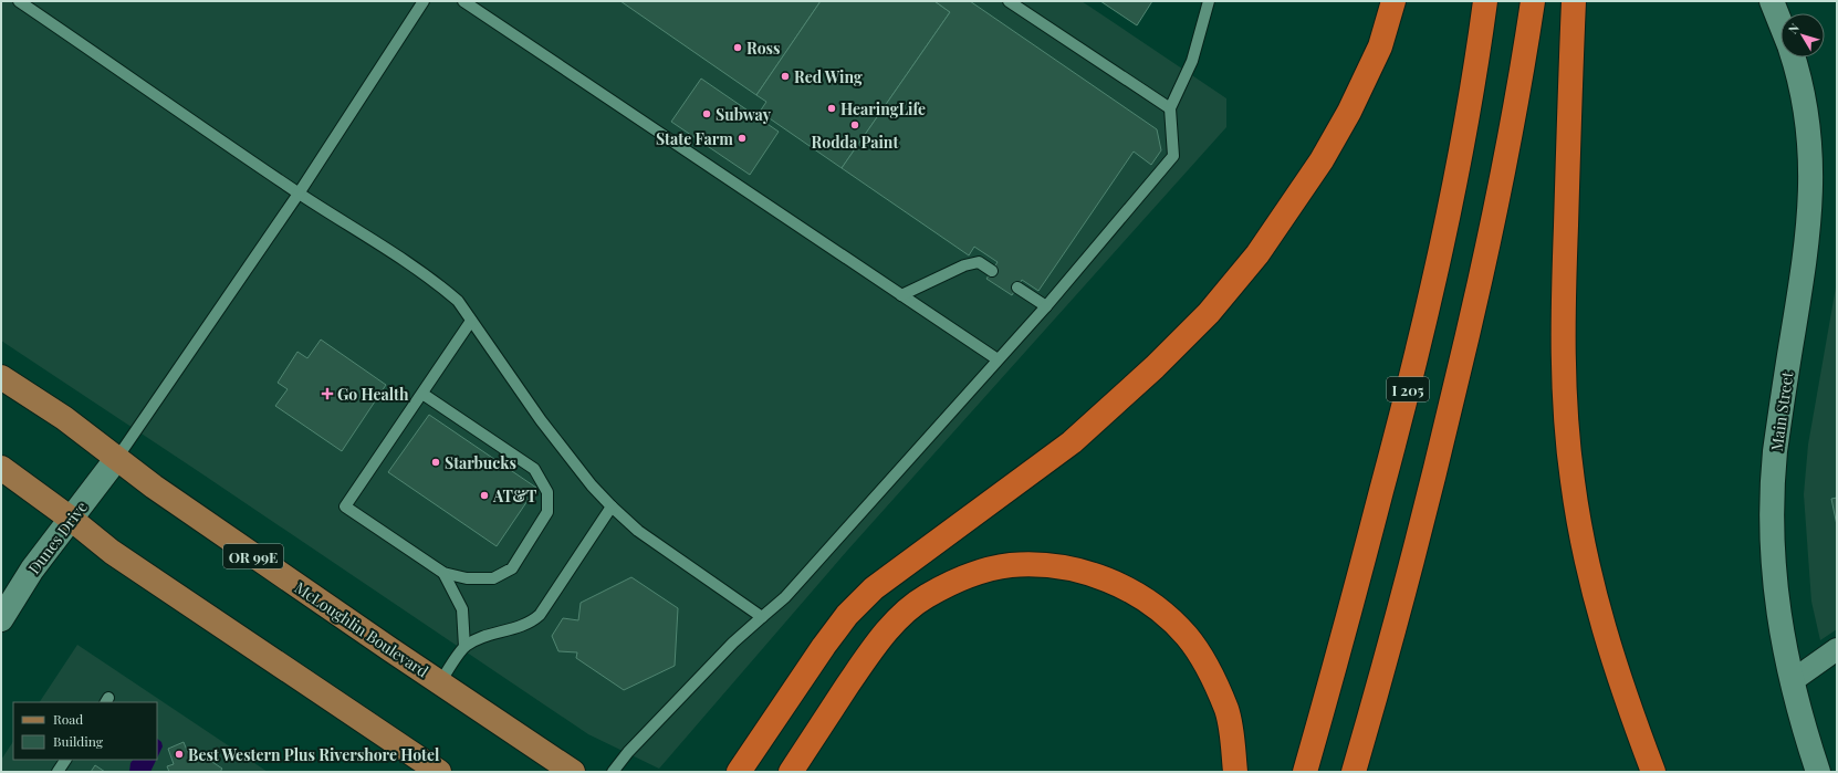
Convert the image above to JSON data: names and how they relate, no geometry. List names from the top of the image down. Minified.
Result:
{"streets":{"highway":["I 205"],"main road":["OR 99E","McLoughlin Boulevard"],"street":["Main Street","Dunes Drive"]},"crossings":[["Dunes Drive","McLoughlin Boulevard"]],"places":{"other":["Ross","Red Wing","HearingLife","Subway","Rodda Paint","State Farm","Starbucks","AT&T","Best Western Plus Rivershore Hotel"],"health":["Go Health"]},"legend":["Road","Building"],"north":"top left"}
